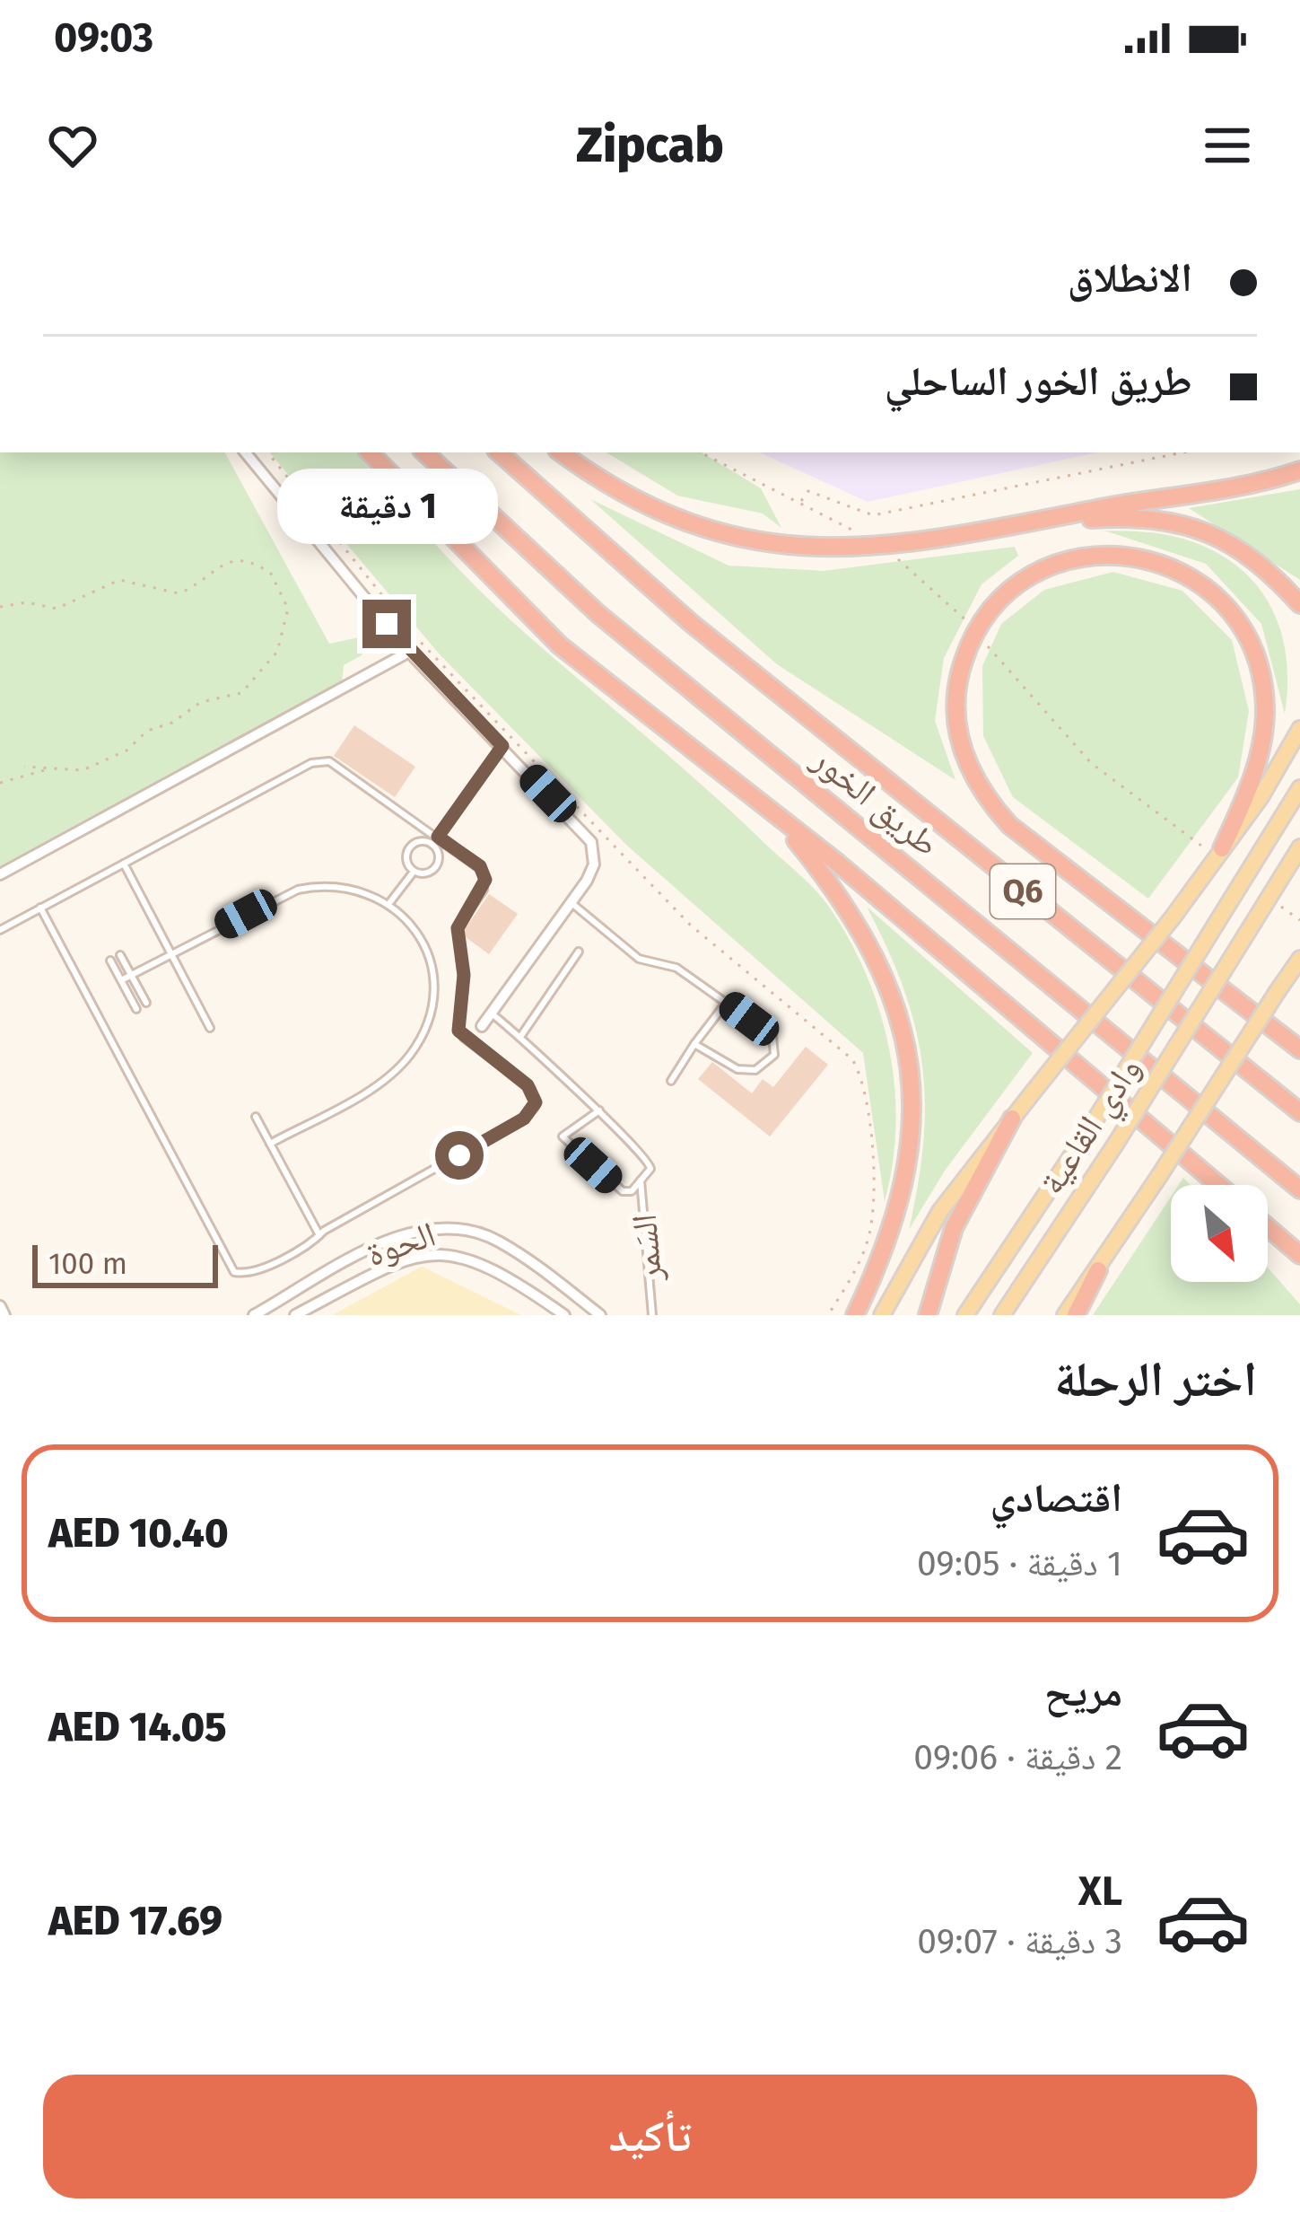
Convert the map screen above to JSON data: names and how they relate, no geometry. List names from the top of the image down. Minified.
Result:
{"streets":{"highway":["طريق الخور","Q6"],"main road":["وادي القاعية"],"street":["الحوة"],"lane":["السَمر"]},"scale_bar":"100 m","north":"bottom right","page":{"status":"09:03","header":"Zipcab","banner":["الانطلاق","طريق الخور الساحلي"],"bubble":"1 دقيقة","scale":"100 m","heading":"اختر الرحلة","list":[{"name":"اقتصادي","note":"1 دقيقة · 09:05","value":"AED 10.40"},{"name":"مريح","note":"2 دقيقة · 09:06","value":"AED 14.05"},{"name":"XL","note":"3 دقيقة · 09:07","value":"AED 17.69"}],"buttons":"تأكيد"}}
